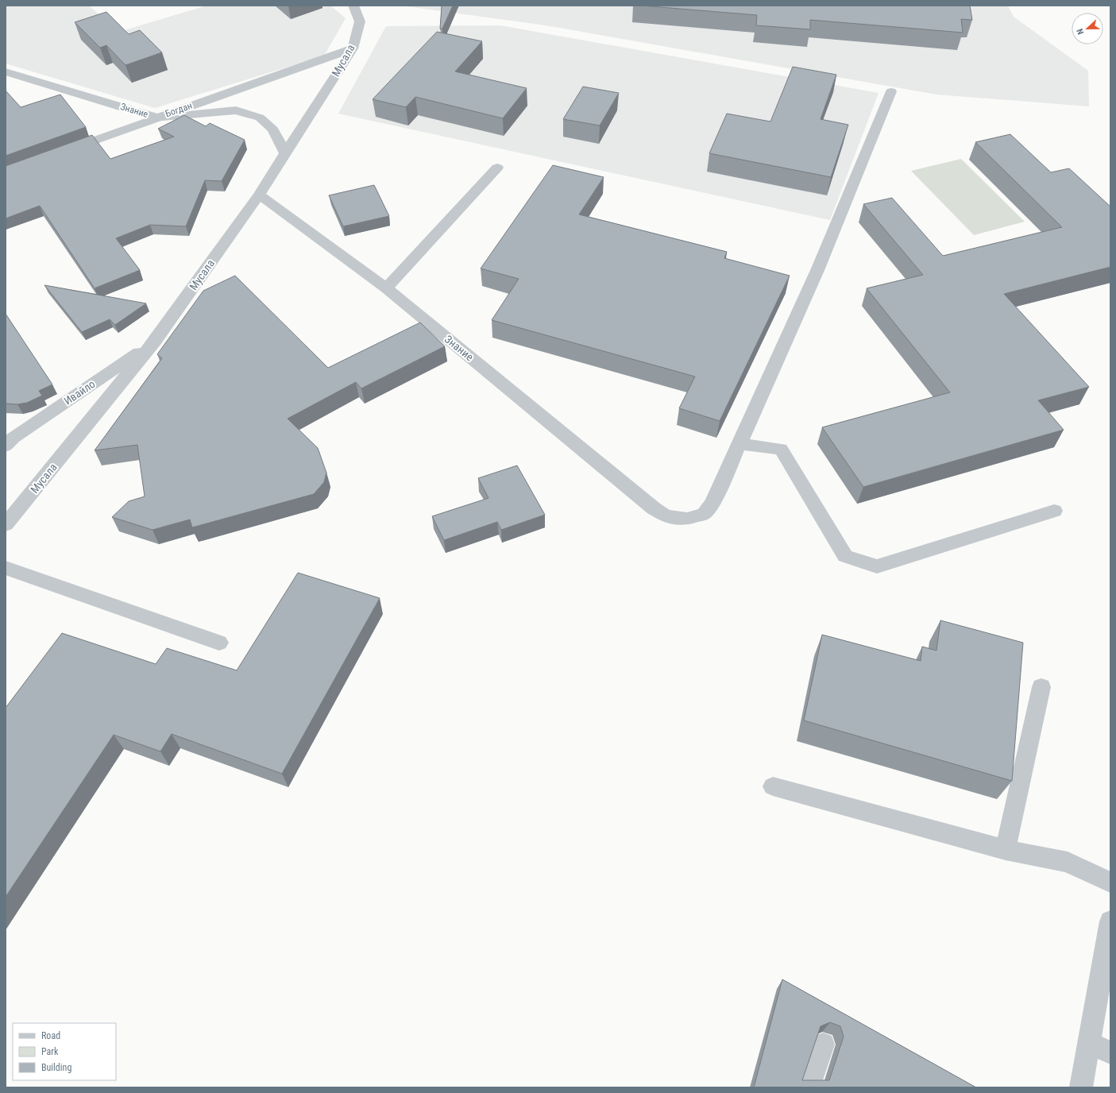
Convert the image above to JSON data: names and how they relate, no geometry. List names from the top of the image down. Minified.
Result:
{"streets":{"street":["Мусала","Богдан","Знание","Ивайло"]},"crossings":[["Мусала","Богдан"],["Мусала","Знание"],["Мусала","Ивайло"],["Богдан","Знание"]],"legend":["Road","Park","Building"],"north":"left"}
